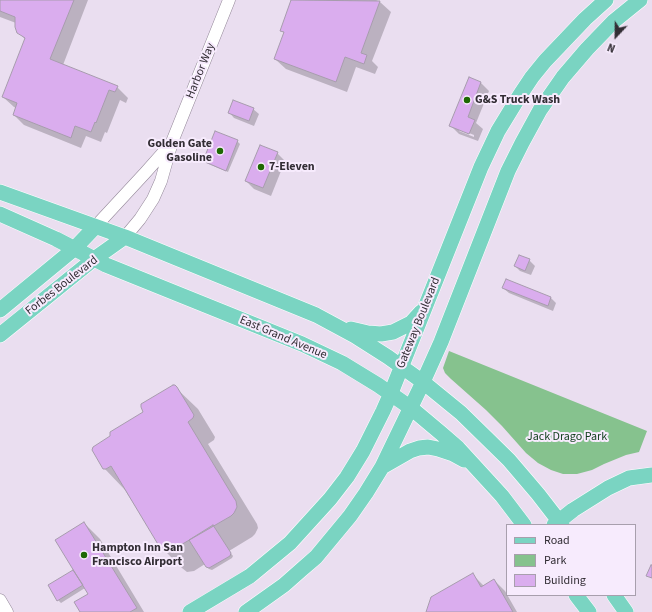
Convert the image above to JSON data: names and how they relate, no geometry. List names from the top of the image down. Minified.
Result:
{"streets":{"main road":["Forbes Boulevard","Gateway Boulevard","East Grand Avenue"],"street":["Harbor Way"]},"crossings":[["Harbor Way","Forbes Boulevard"],["Forbes Boulevard","East Grand Avenue"],["Gateway Boulevard","East Grand Avenue"]],"parks":["Jack Drago Park"],"places":["G&S Truck Wash","Golden Gate Gasoline","7-Eleven","Hampton Inn San Francisco Airport"],"legend":["Road","Park","Building"],"north":"bottom"}
